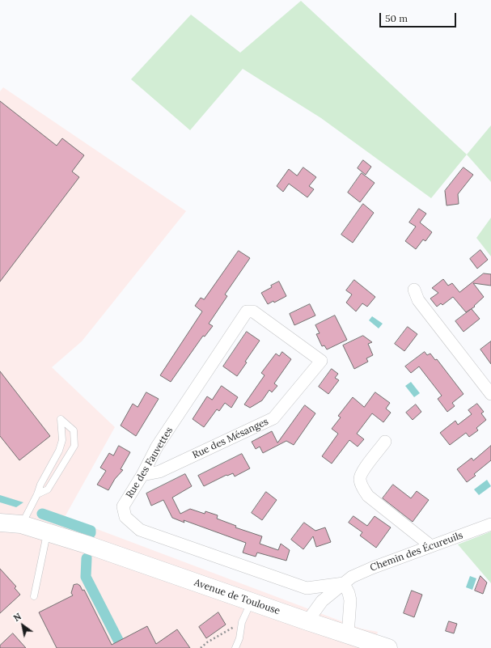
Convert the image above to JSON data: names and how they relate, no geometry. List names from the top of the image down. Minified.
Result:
{"streets":{"main road":["Avenue de Toulouse"],"street":["Rue des Mésanges","Rue des Fauvettes","Chemin des Écureuils"]},"crossings":[["Rue des Mésanges","Rue des Fauvettes"],["Rue des Fauvettes","Chemin des Écureuils"],["Chemin des Écureuils","Avenue de Toulouse"]],"scale_bar":"50 m","north":"top left"}
